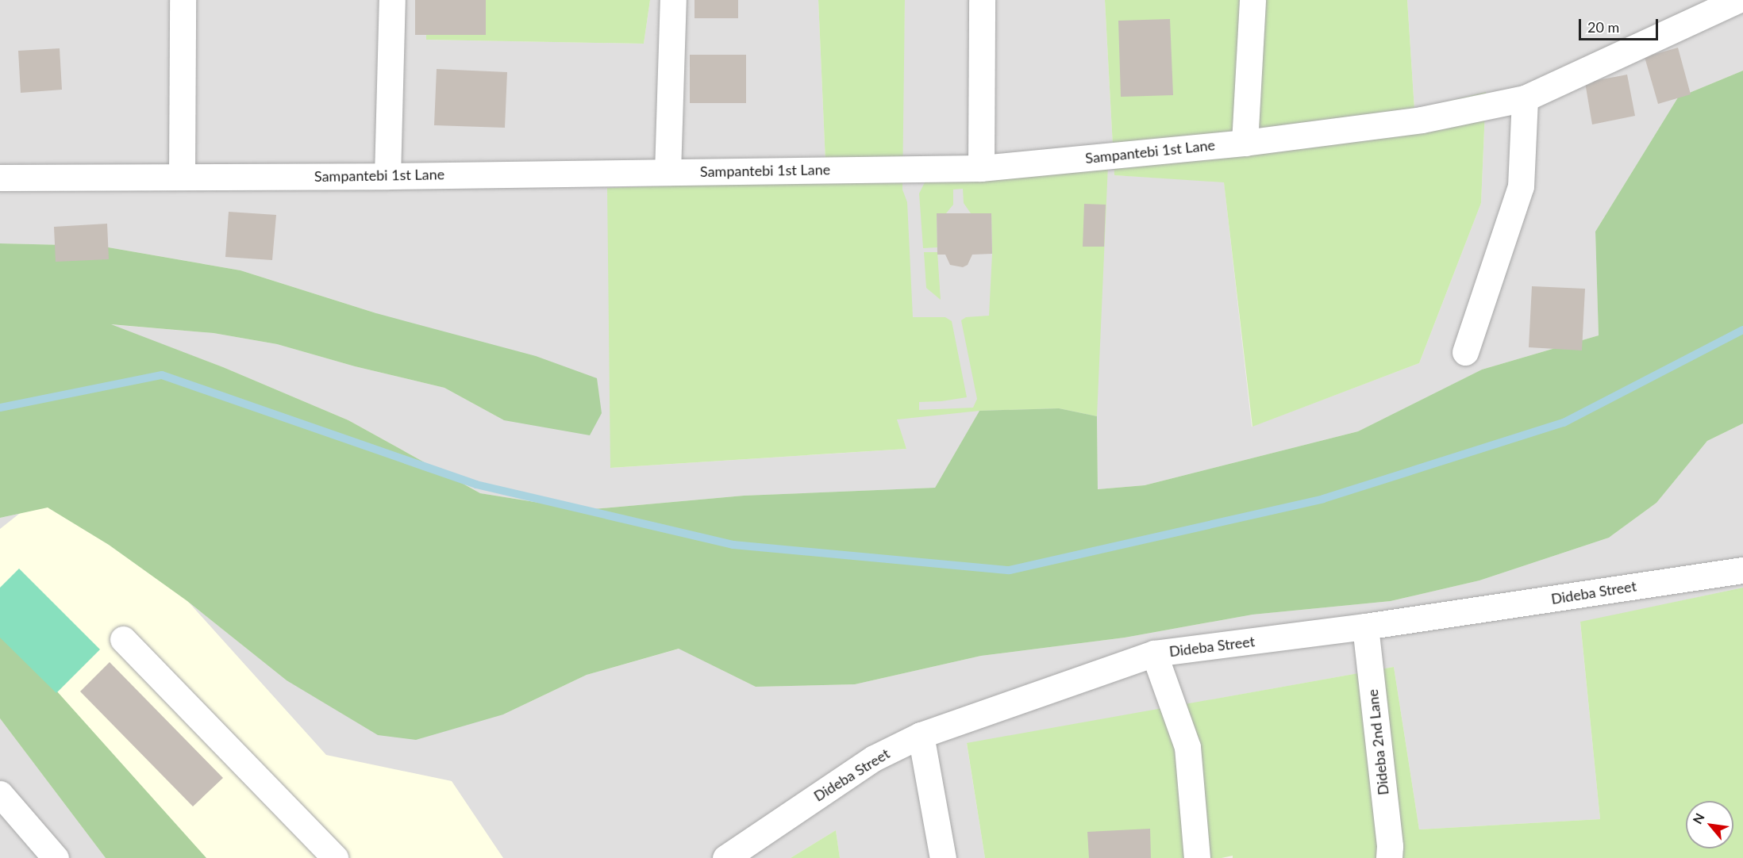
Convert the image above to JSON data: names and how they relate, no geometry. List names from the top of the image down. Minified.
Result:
{"streets":{"street":["Sampantebi 1st Lane","Dideba Street","Dideba 2nd Lane"]},"crossings":[["Dideba Street","Dideba 2nd Lane"]],"scale_bar":"20 m","north":"top left"}
